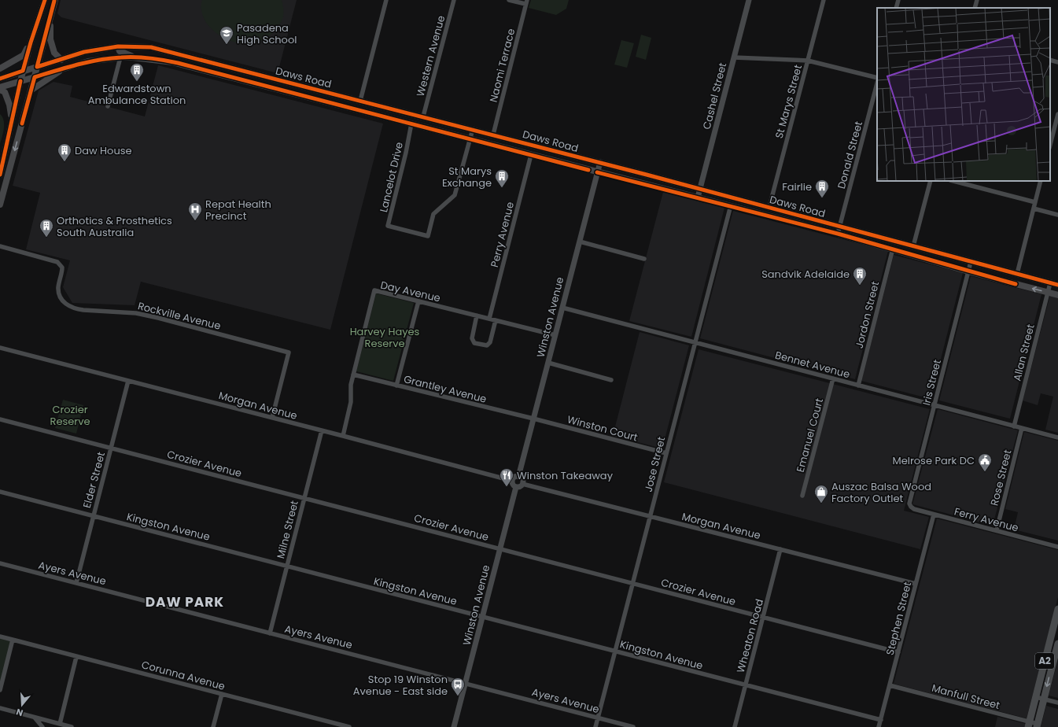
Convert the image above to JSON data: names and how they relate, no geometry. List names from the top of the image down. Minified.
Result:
{"streets":{"highway":["A2"],"main road":["Daws Road"],"street":["Western Avenue","Naomi Terrace","Cashel Street","St Marys Street","Donald Street","Lancelot Drive","Perry Avenue","Day Avenue","Jordon Street","Rockville Avenue","Winston Avenue","Allan Street","Bennet Avenue","Iris Street","Grantley Avenue","Morgan Avenue","Winston Court","Emanuel Court","Crozier Avenue","Jose Street","Rose Street","Elder Street","Ferry Avenue","Kingston Avenue","Milne Street","Ayers Avenue","Stephen Street","Wheaton Road","Corunna Avenue","Manfull Street"]},"crossings":[["Western Avenue","Daws Road"],["Naomi Terrace","Daws Road"],["Daws Road","Cashel Street"],["Daws Road","St Marys Street"],["Daws Road","Donald Street"],["Daws Road","Lancelot Drive"],["Daws Road","Perry Avenue"],["Daws Road","Jordon Street"],["Daws Road","Winston Avenue"],["Daws Road","Allan Street"],["Daws Road","Iris Street"],["Daws Road","Jose Street"],["Perry Avenue","Day Avenue"],["Day Avenue","Winston Avenue"],["Day Avenue","Grantley Avenue"],["Day Avenue","Morgan Avenue"],["Jordon Street","Bennet Avenue"],["Rockville Avenue","Morgan Avenue"],["Winston Avenue","Bennet Avenue"],["Winston Avenue","Grantley Avenue"],["Winston Avenue","Morgan Avenue"],["Winston Avenue","Winston Court"],["Winston Avenue","Crozier Avenue"],["Winston Avenue","Kingston Avenue"],["Winston Avenue","Ayers Avenue"],["Allan Street","Bennet Avenue"],["Bennet Avenue","Iris Street"],["Bennet Avenue","Emanuel Court"],["Bennet Avenue","Jose Street"],["Bennet Avenue","Rose Street"],["Iris Street","Ferry Avenue"],["Grantley Avenue","Winston Court"],["Morgan Avenue","Jose Street"],["Morgan Avenue","Elder Street"],["Morgan Avenue","Milne Street"],["Morgan Avenue","Stephen Street"],["Morgan Avenue","Wheaton Road"],["Winston Court","Jose Street"],["Crozier Avenue","Jose Street"],["Crozier Avenue","Elder Street"],["Crozier Avenue","Milne Street"],["Crozier Avenue","Stephen Street"],["Crozier Avenue","Wheaton Road"],["Jose Street","Kingston Avenue"],["Jose Street","Ayers Avenue"],["Rose Street","Ferry Avenue"],["Elder Street","Kingston Avenue"],["Elder Street","Ayers Avenue"],["Ferry Avenue","Stephen Street"],["Kingston Avenue","Milne Street"],["Kingston Avenue","Stephen Street"],["Kingston Avenue","Wheaton Road"],["Milne Street","Ayers Avenue"],["Stephen Street","Manfull Street"],["A2","Manfull Street"]],"districts":["DAW PARK"],"parks":["Harvey Hayes Reserve","Crozier Reserve"],"places":{"school or university":["Pasadena High School"],"building":["Edwardstown Ambulance Station","Daw House","St Marys Exchange","Fairlie","Orthotics & Prosthetics South Australia","Sandvik Adelaide"],"hospital":["Repat Health Precinct"],"public building":["Melrose Park DC"],"restaurant":["Winston Takeaway"],"shop":["Auszac Balsa Wood Factory Outlet"],"bus stop":["Stop 19 Winston Avenue - East side"]},"north":"bottom"}
